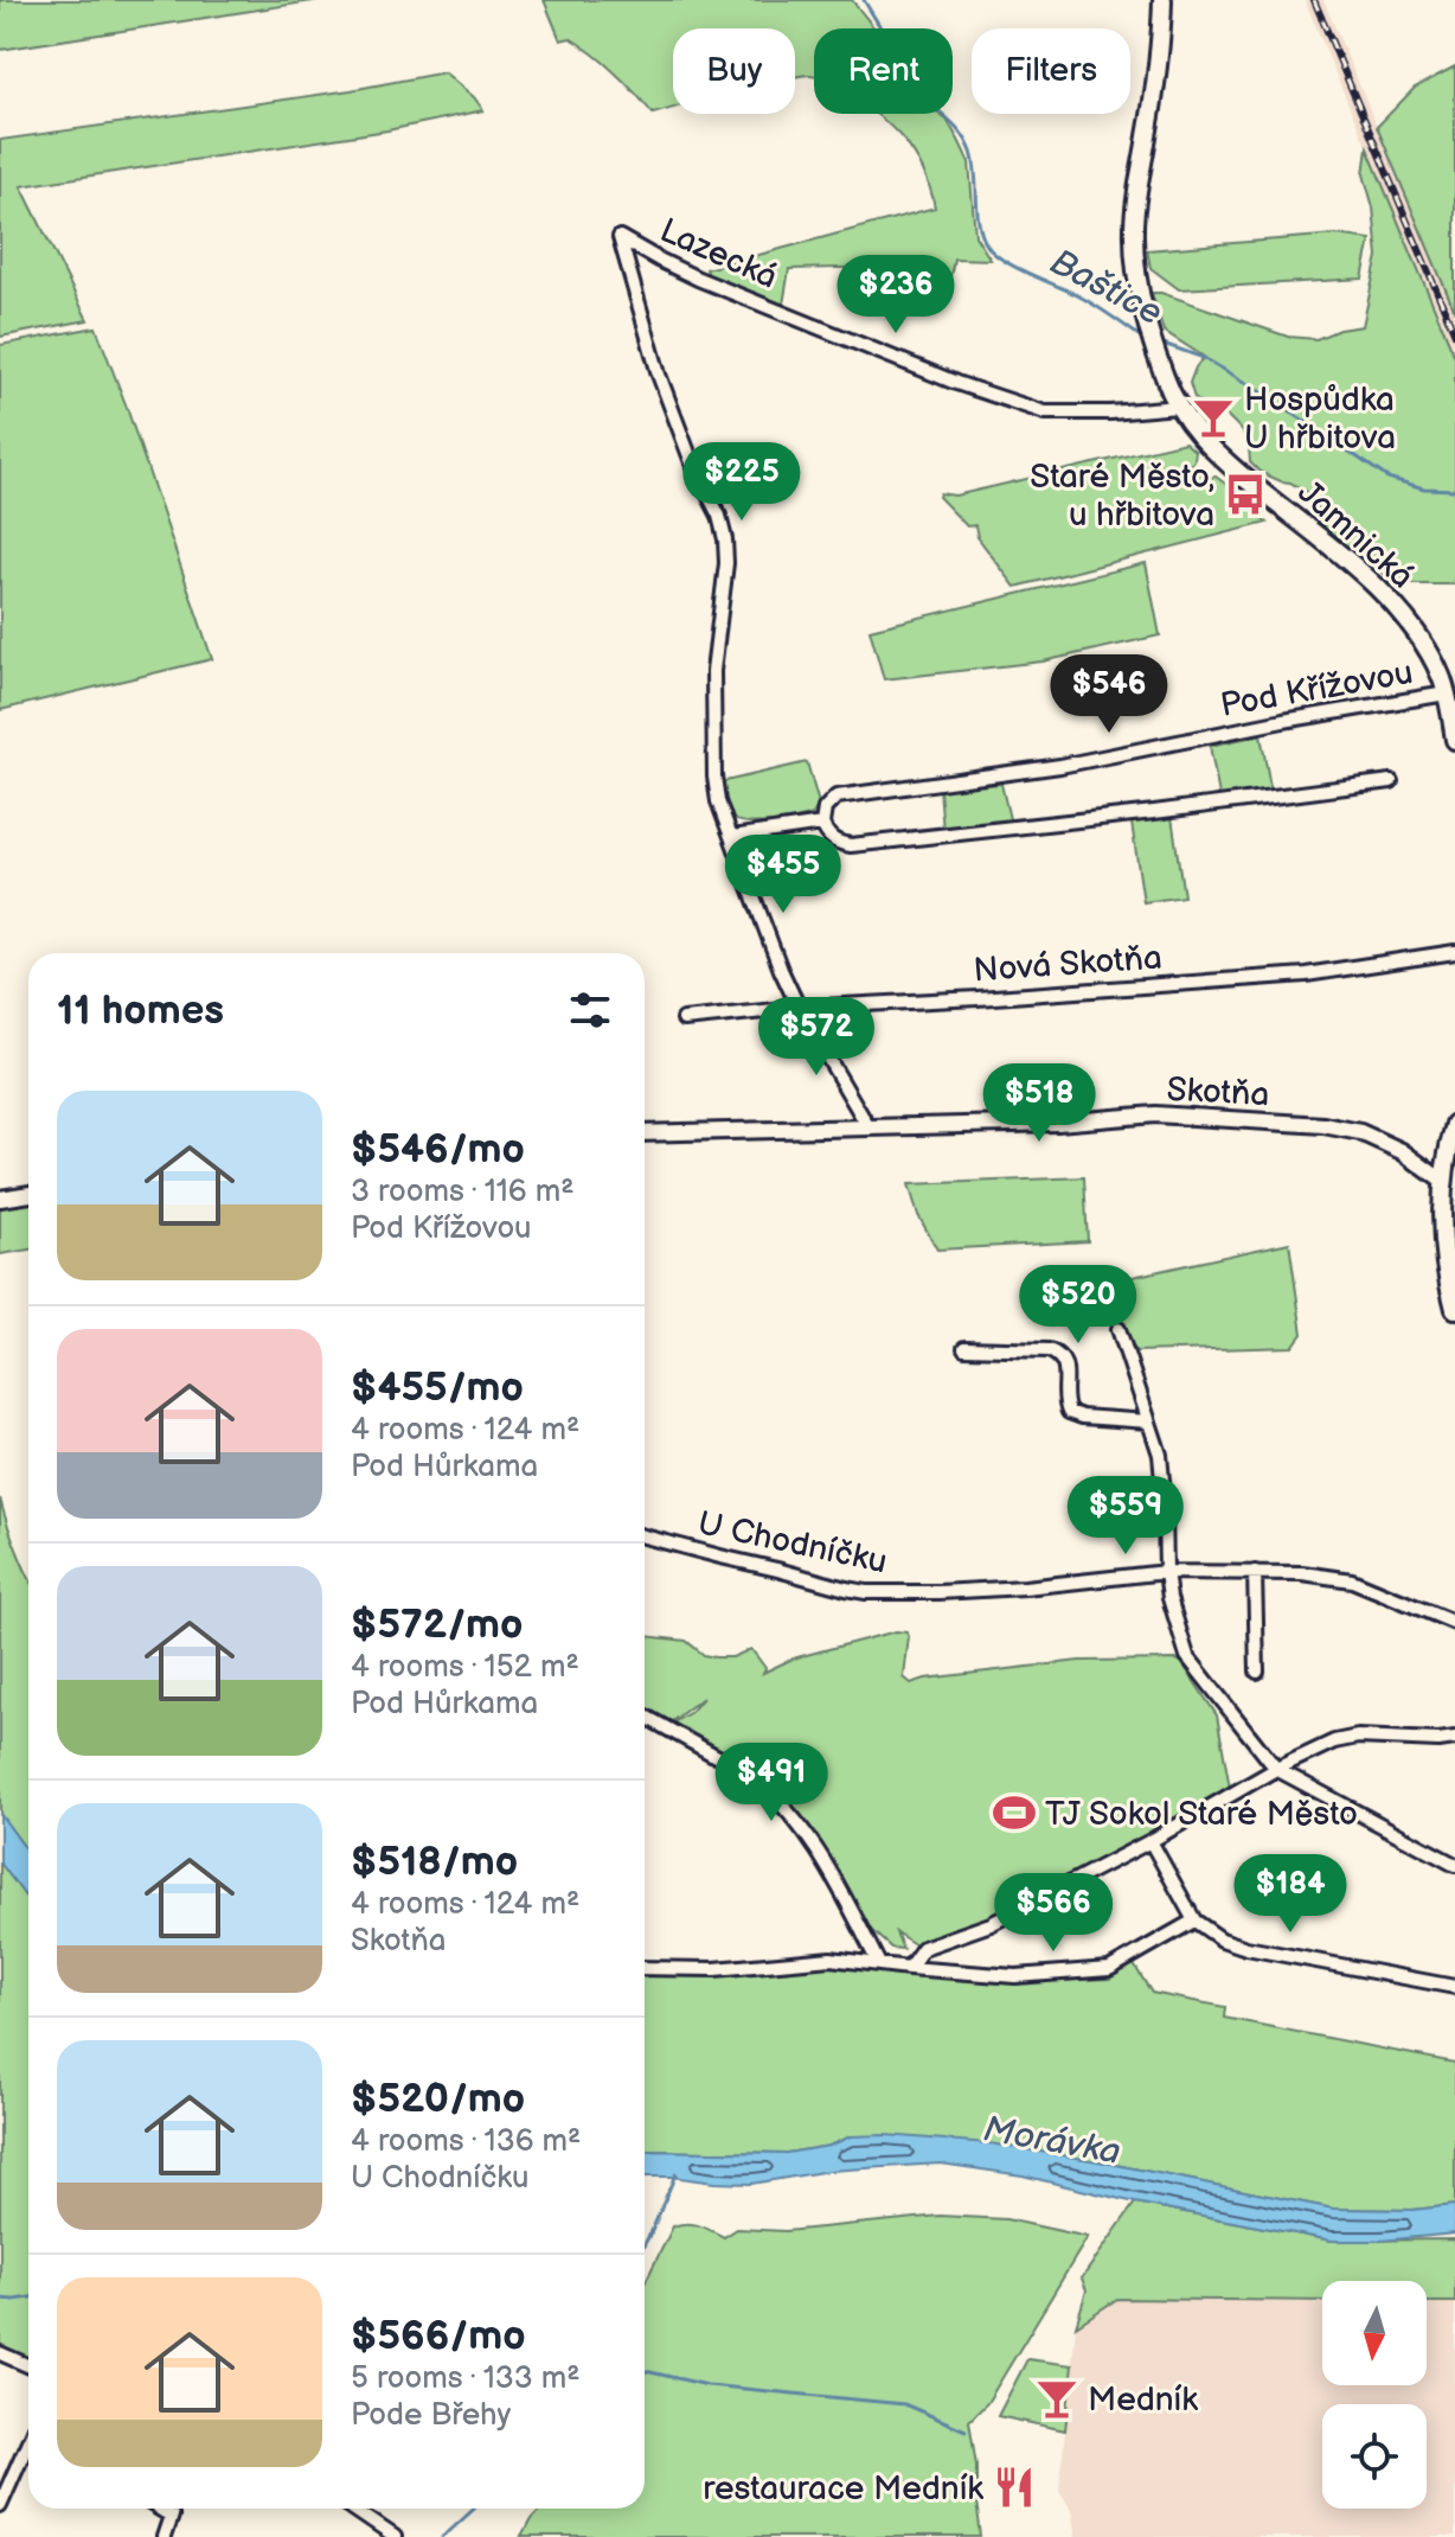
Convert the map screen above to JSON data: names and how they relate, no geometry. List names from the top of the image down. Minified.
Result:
{"streets":{"main road":["Jamnická"],"street":["Lazecká","Pod Křížovou","Nová Skotňa","Skotňa","U Chodníčku"]},"crossings":[["Lazecká","Jamnická"],["Jamnická","Pod Křížovou"]],"water":["Baštice","Morávka"],"places":{"bar":["Hospůdka U hřbitova","Medník"],"bus stop":["Staré Město, u hřbitova"],"sports":["TJ Sokol Staré Město"],"restaurant":["restaurace Medník"]},"north":"bottom","page":{"chip":["Buy","Rent","Filters"],"price":["$236","$225","$546","$455","$572","$518","$520","$559","$491","$184","$566"],"heading":"11 homes","list":[{"name":"$546/mo","note":"3 rooms · 116 m² · Pod Křížovou"},{"name":"$455/mo","note":"4 rooms · 124 m² · Pod Hůrkama"},{"name":"$572/mo","note":"4 rooms · 152 m² · Pod Hůrkama"},{"name":"$518/mo","note":"4 rooms · 124 m² · Skotňa"},{"name":"$520/mo","note":"4 rooms · 136 m² · U Chodníčku"},{"name":"$566/mo","note":"5 rooms · 133 m² · Pode Břehy"}]}}
